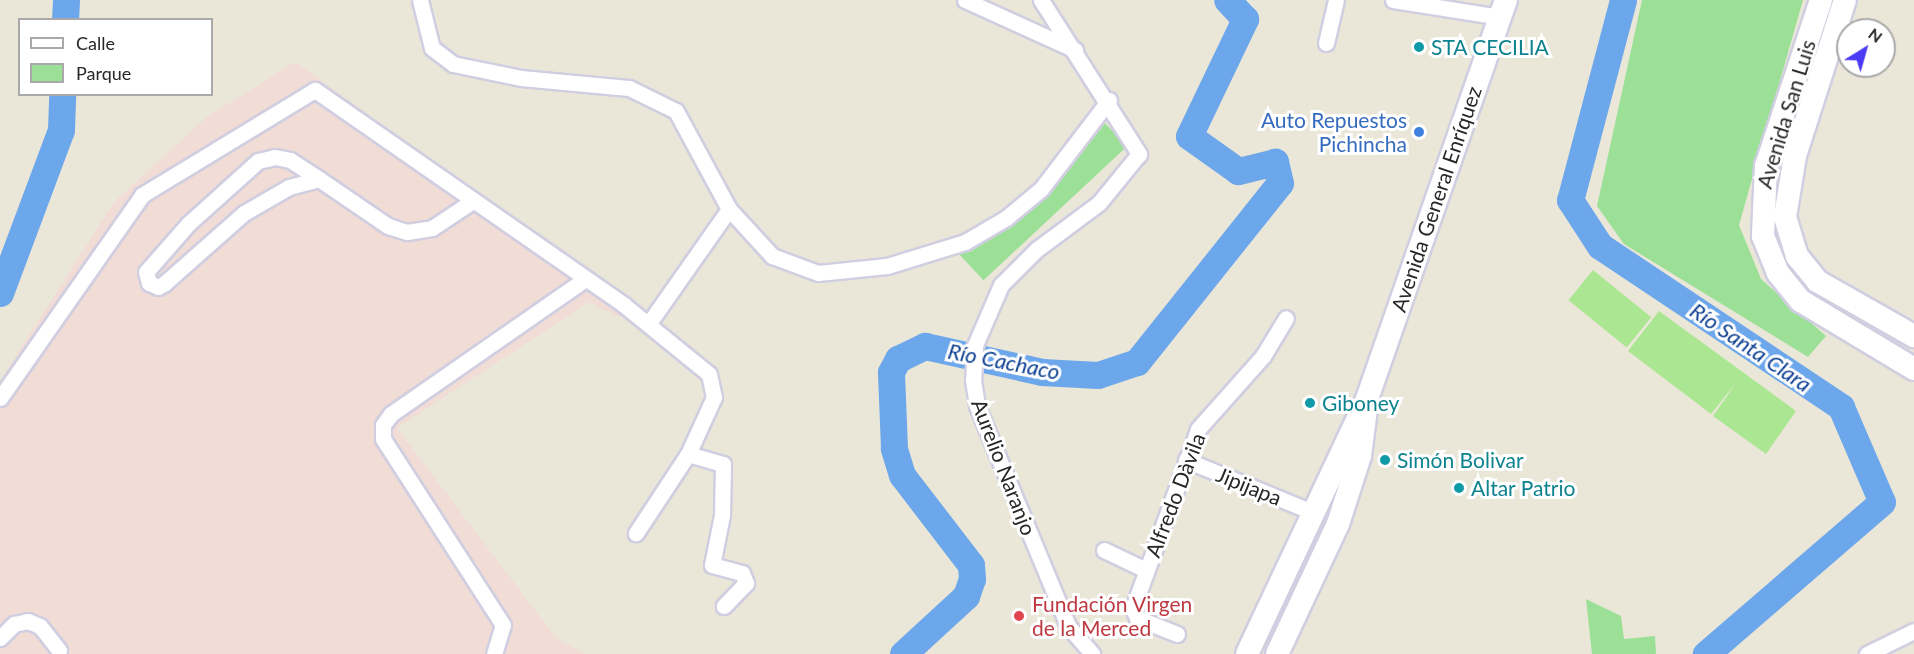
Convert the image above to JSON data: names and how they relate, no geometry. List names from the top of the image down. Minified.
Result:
{"streets":{"main road":["Avenida San Luis","Avenida General Enríquez"],"street":["Aurelio Naranjo","Jipijapa","Alfredo Dàvila"]},"crossings":[["Avenida General Enríquez","Jipijapa"],["Jipijapa","Alfredo Dàvila"]],"water":["Río Santa Clara","Río Cachaco"],"places":["STA CECILIA","Auto Repuestos Pichincha","Giboney","Simón Bolivar","Altar Patrio","Fundación Virgen de la Merced"],"legend":["Calle","Parque"],"north":"top right"}
